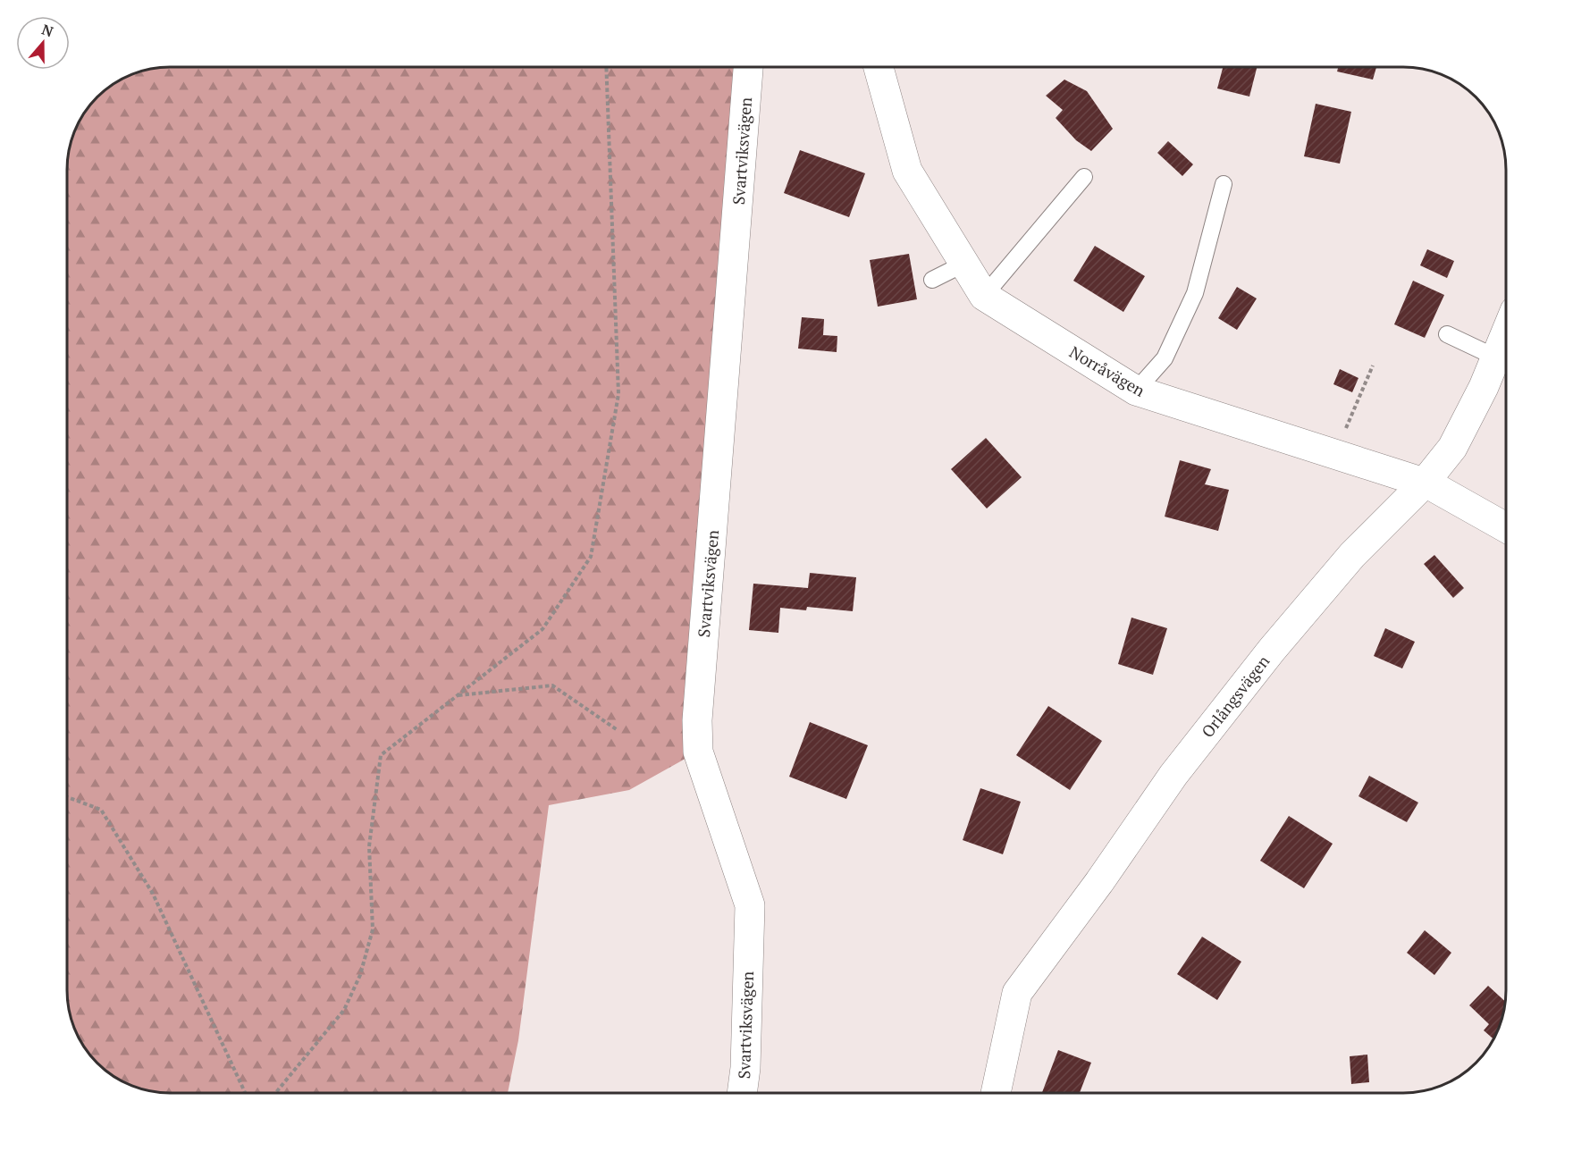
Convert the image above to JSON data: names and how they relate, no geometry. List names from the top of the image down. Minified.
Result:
{"streets":{"street":["Svartviksvägen","Norråvägen","Orlångsvägen"]},"crossings":[["Norråvägen","Orlångsvägen"]],"north":"top"}
